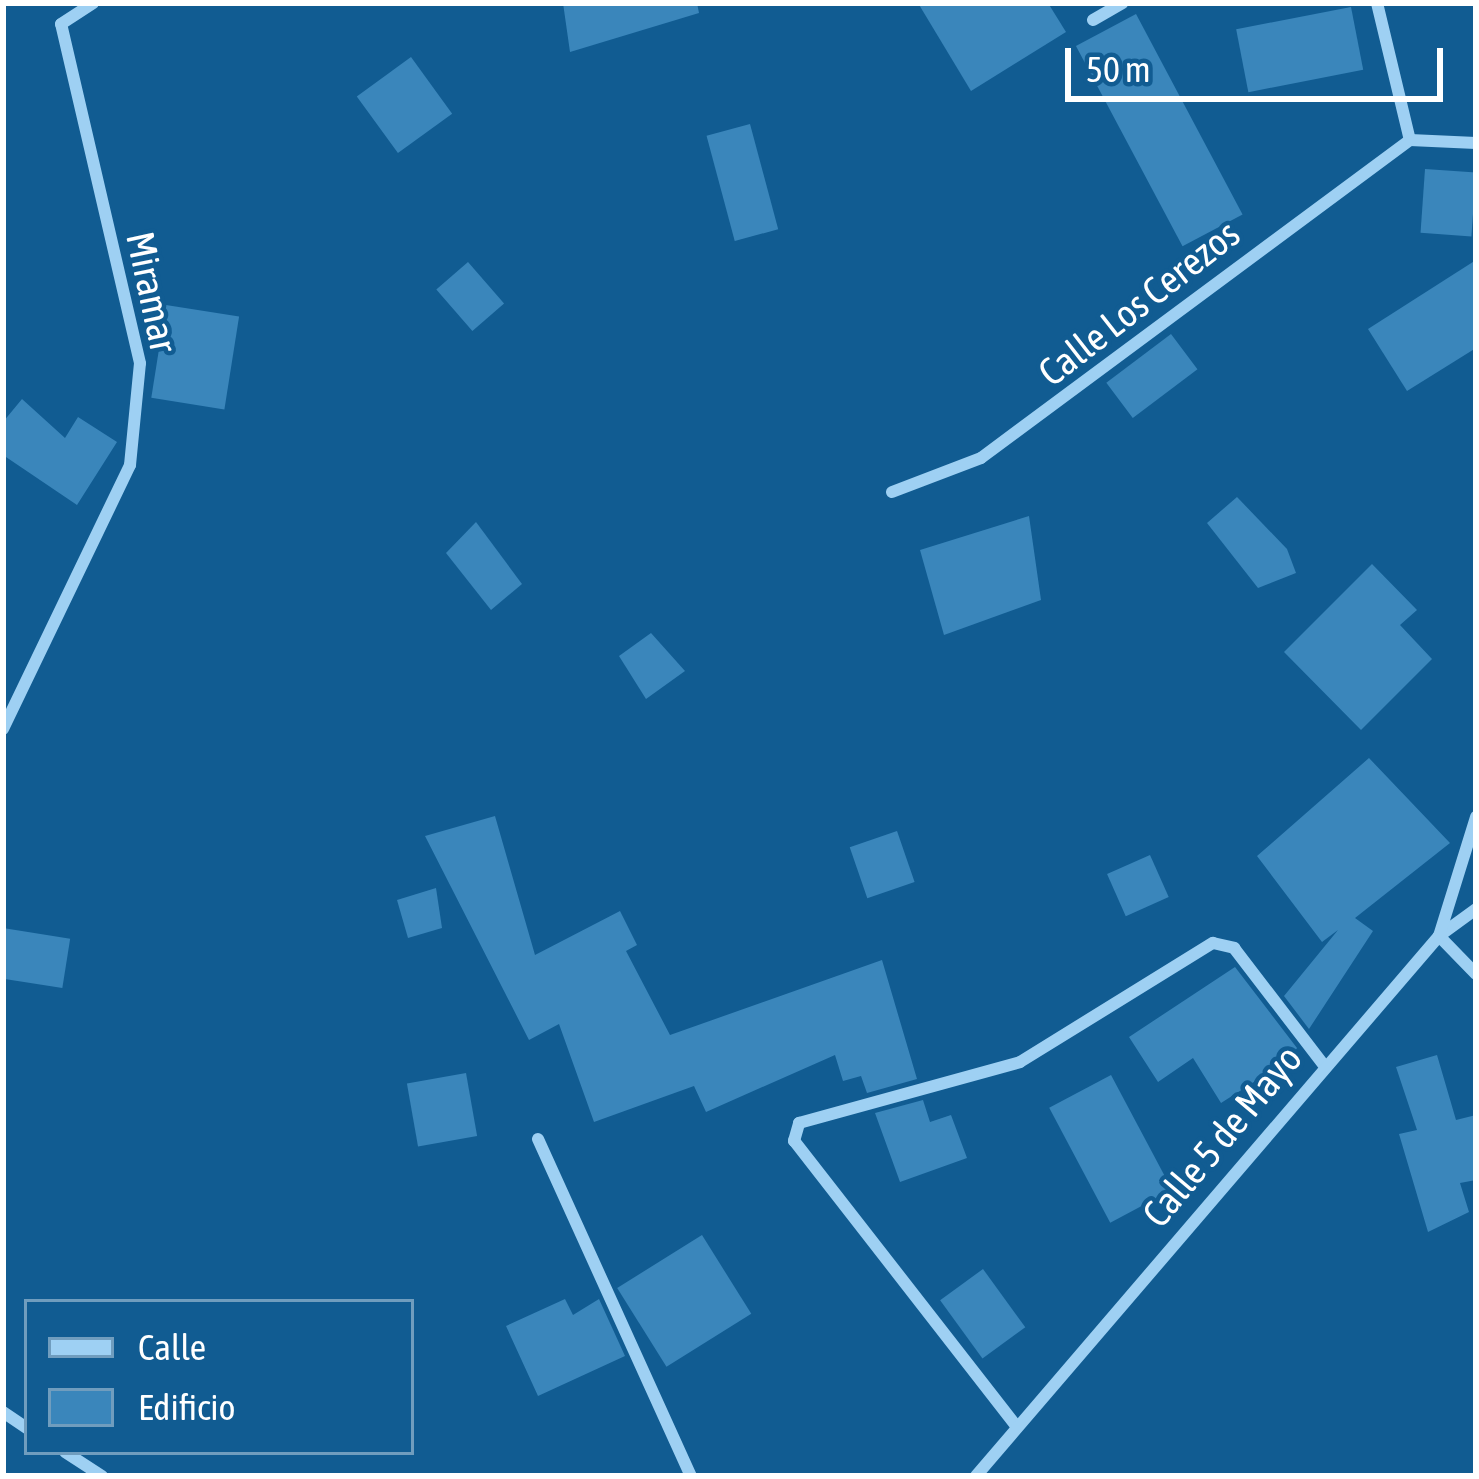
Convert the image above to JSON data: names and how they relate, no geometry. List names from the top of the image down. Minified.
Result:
{"streets":{"street":["Miramar","Calle Los Cerezos","Calle 5 de Mayo"]},"legend":["Calle","Edificio"],"scale_bar":"50 m"}
